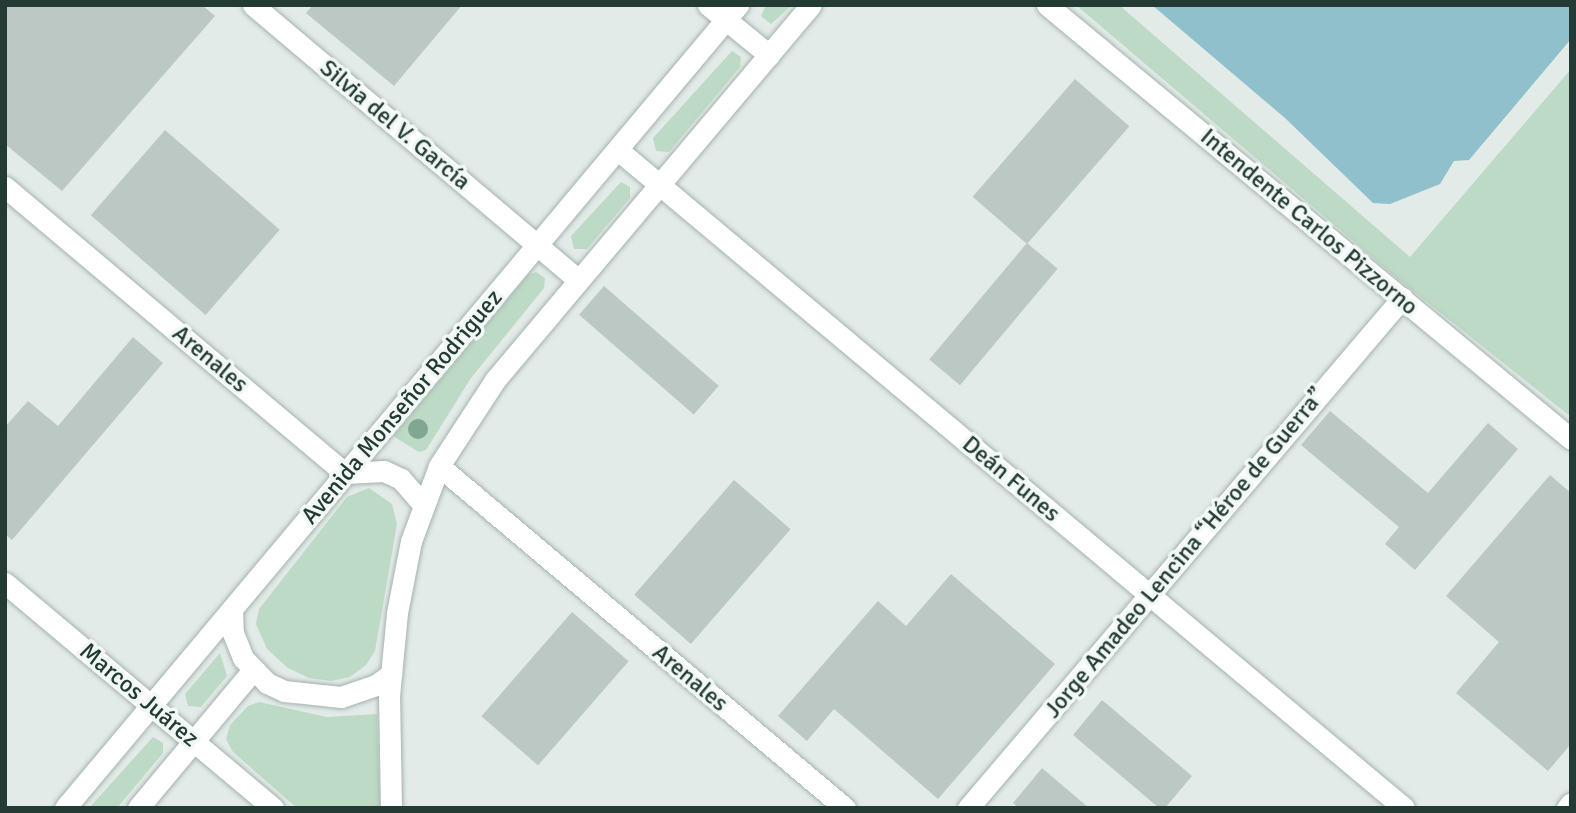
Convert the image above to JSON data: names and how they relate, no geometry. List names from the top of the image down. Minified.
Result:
{"streets":{"street":["Silvia del V. García","Intendente Carlos Pizzorno","Arenales","Avenida Monseñor Rodriguez","Deán Funes","Jorge Amadeo Lencina “Héroe de Guerra”","Marcos Juárez"]},"crossings":[["Silvia del V. García","Avenida Monseñor Rodriguez"],["Intendente Carlos Pizzorno","Jorge Amadeo Lencina “Héroe de Guerra”"],["Arenales","Avenida Monseñor Rodriguez"],["Avenida Monseñor Rodriguez","Deán Funes"],["Avenida Monseñor Rodriguez","Marcos Juárez"],["Deán Funes","Jorge Amadeo Lencina “Héroe de Guerra”"]]}
